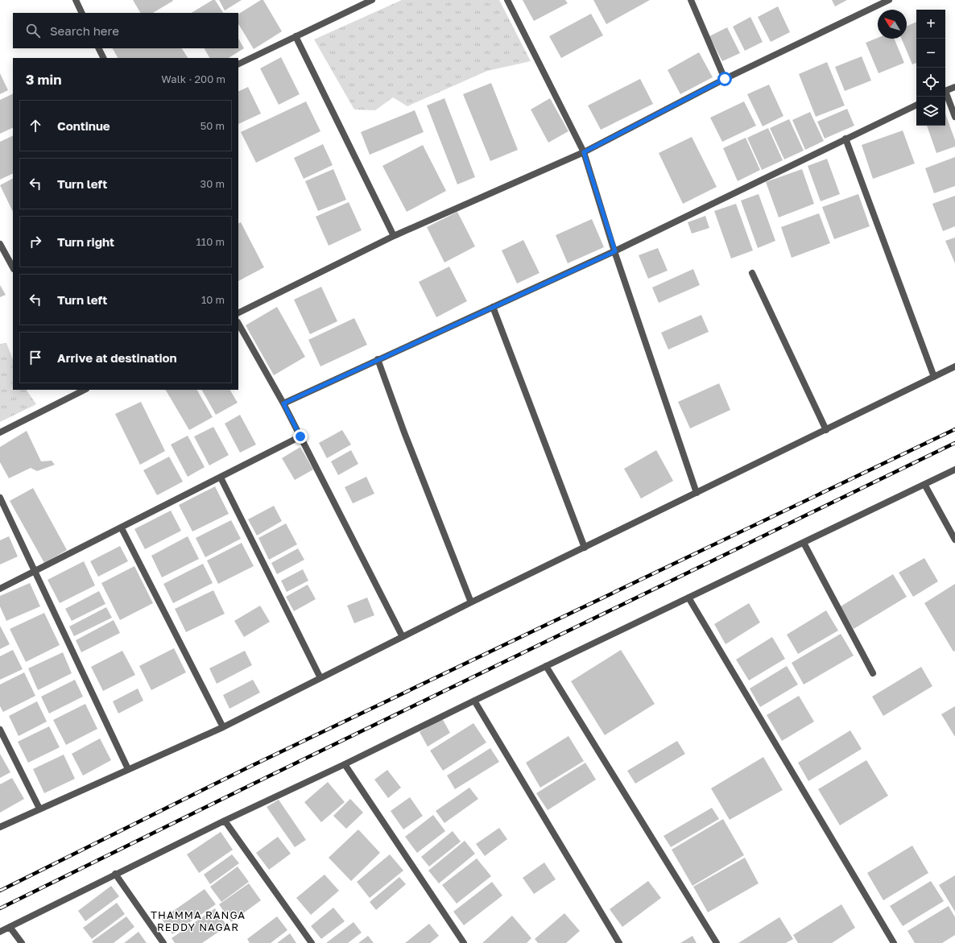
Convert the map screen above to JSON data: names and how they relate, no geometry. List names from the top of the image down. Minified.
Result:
{"districts":["THAMMA RANGA REDDY NAGAR"],"north":"top left","page":{"map_buttons":["+","−"],"search":"Search here","heading":["3 min","Walk · 200 m"],"list":[["Continue","50 m"],["Turn left","30 m"],["Turn right","110 m"],["Turn left","10 m"],"Arrive at destination"]}}
